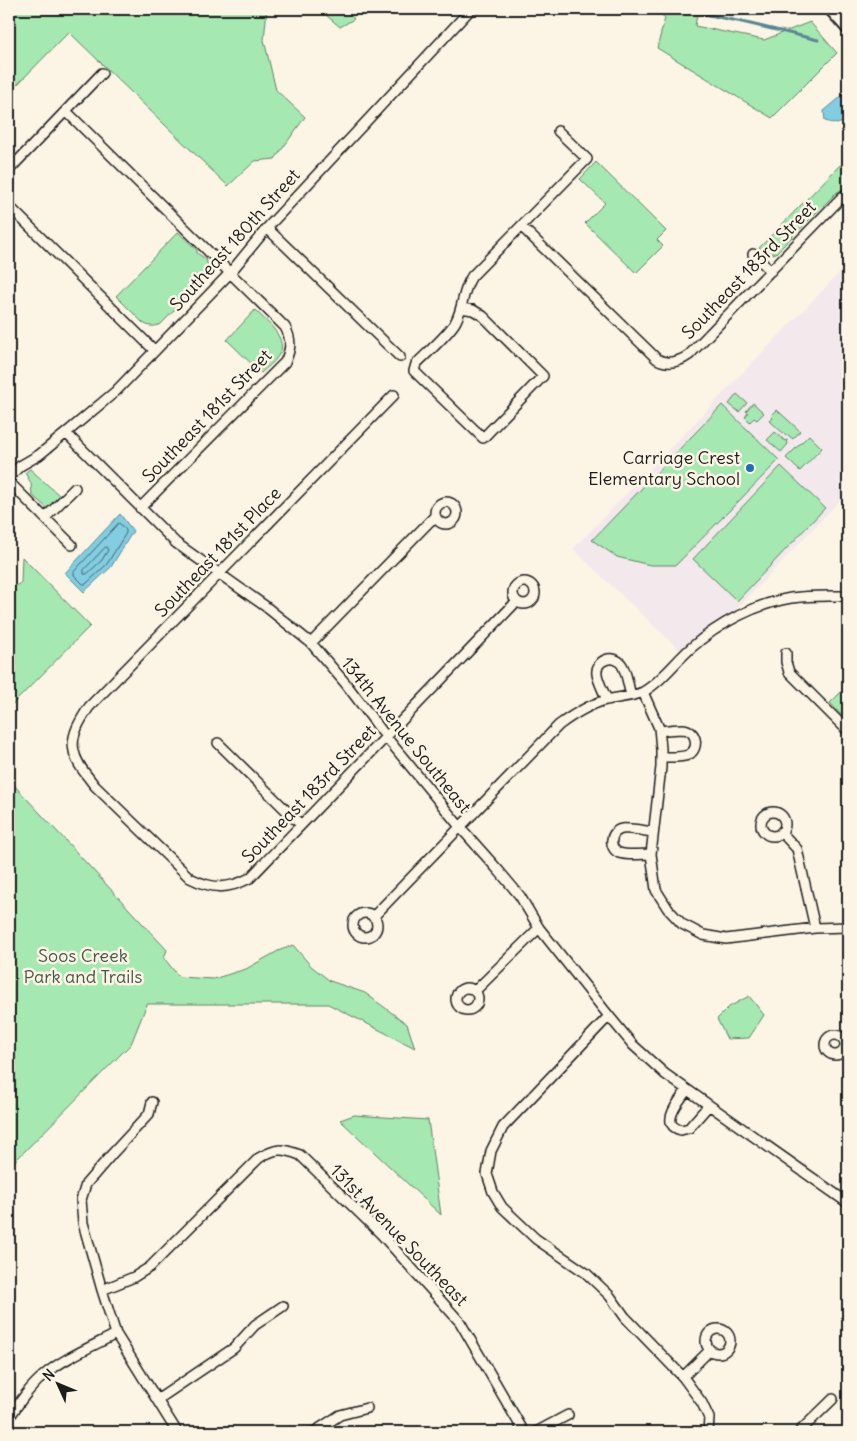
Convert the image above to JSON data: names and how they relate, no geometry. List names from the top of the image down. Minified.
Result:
{"streets":{"street":["Southeast 180th Street","Southeast 183rd Street","Southeast 181st Street","Southeast 181st Place","134th Avenue Southeast","131st Avenue Southeast"]},"crossings":[["Southeast 180th Street","Southeast 181st Street"],["Southeast 180th Street","134th Avenue Southeast"],["Southeast 183rd Street","Southeast 181st Place"],["Southeast 183rd Street","134th Avenue Southeast"],["Southeast 181st Street","134th Avenue Southeast"],["Southeast 181st Place","134th Avenue Southeast"]],"parks":["Soos Creek Park and Trails"],"places":["Carriage Crest Elementary School"],"north":"top left"}
